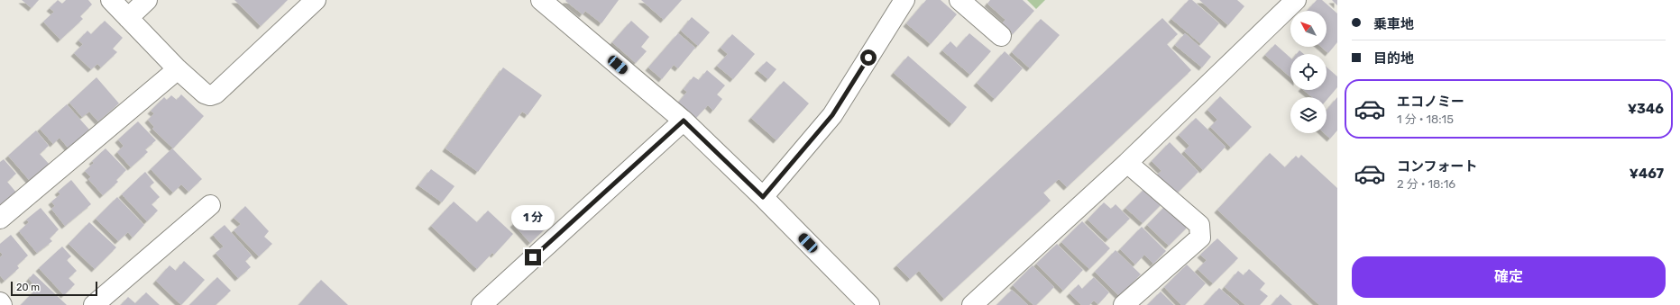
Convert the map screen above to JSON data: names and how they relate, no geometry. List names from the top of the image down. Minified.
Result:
{"scale_bar":"20 m","north":"top left","page":{"banner":["乗車地","目的地"],"list":[{"name":"エコノミー","note":"1 分 · 18:15","value":"¥346"},{"name":"コンフォート","note":"2 分 · 18:16","value":"¥467"}],"bubble":"1 分","buttons":"確定","scale":"20 m"}}
